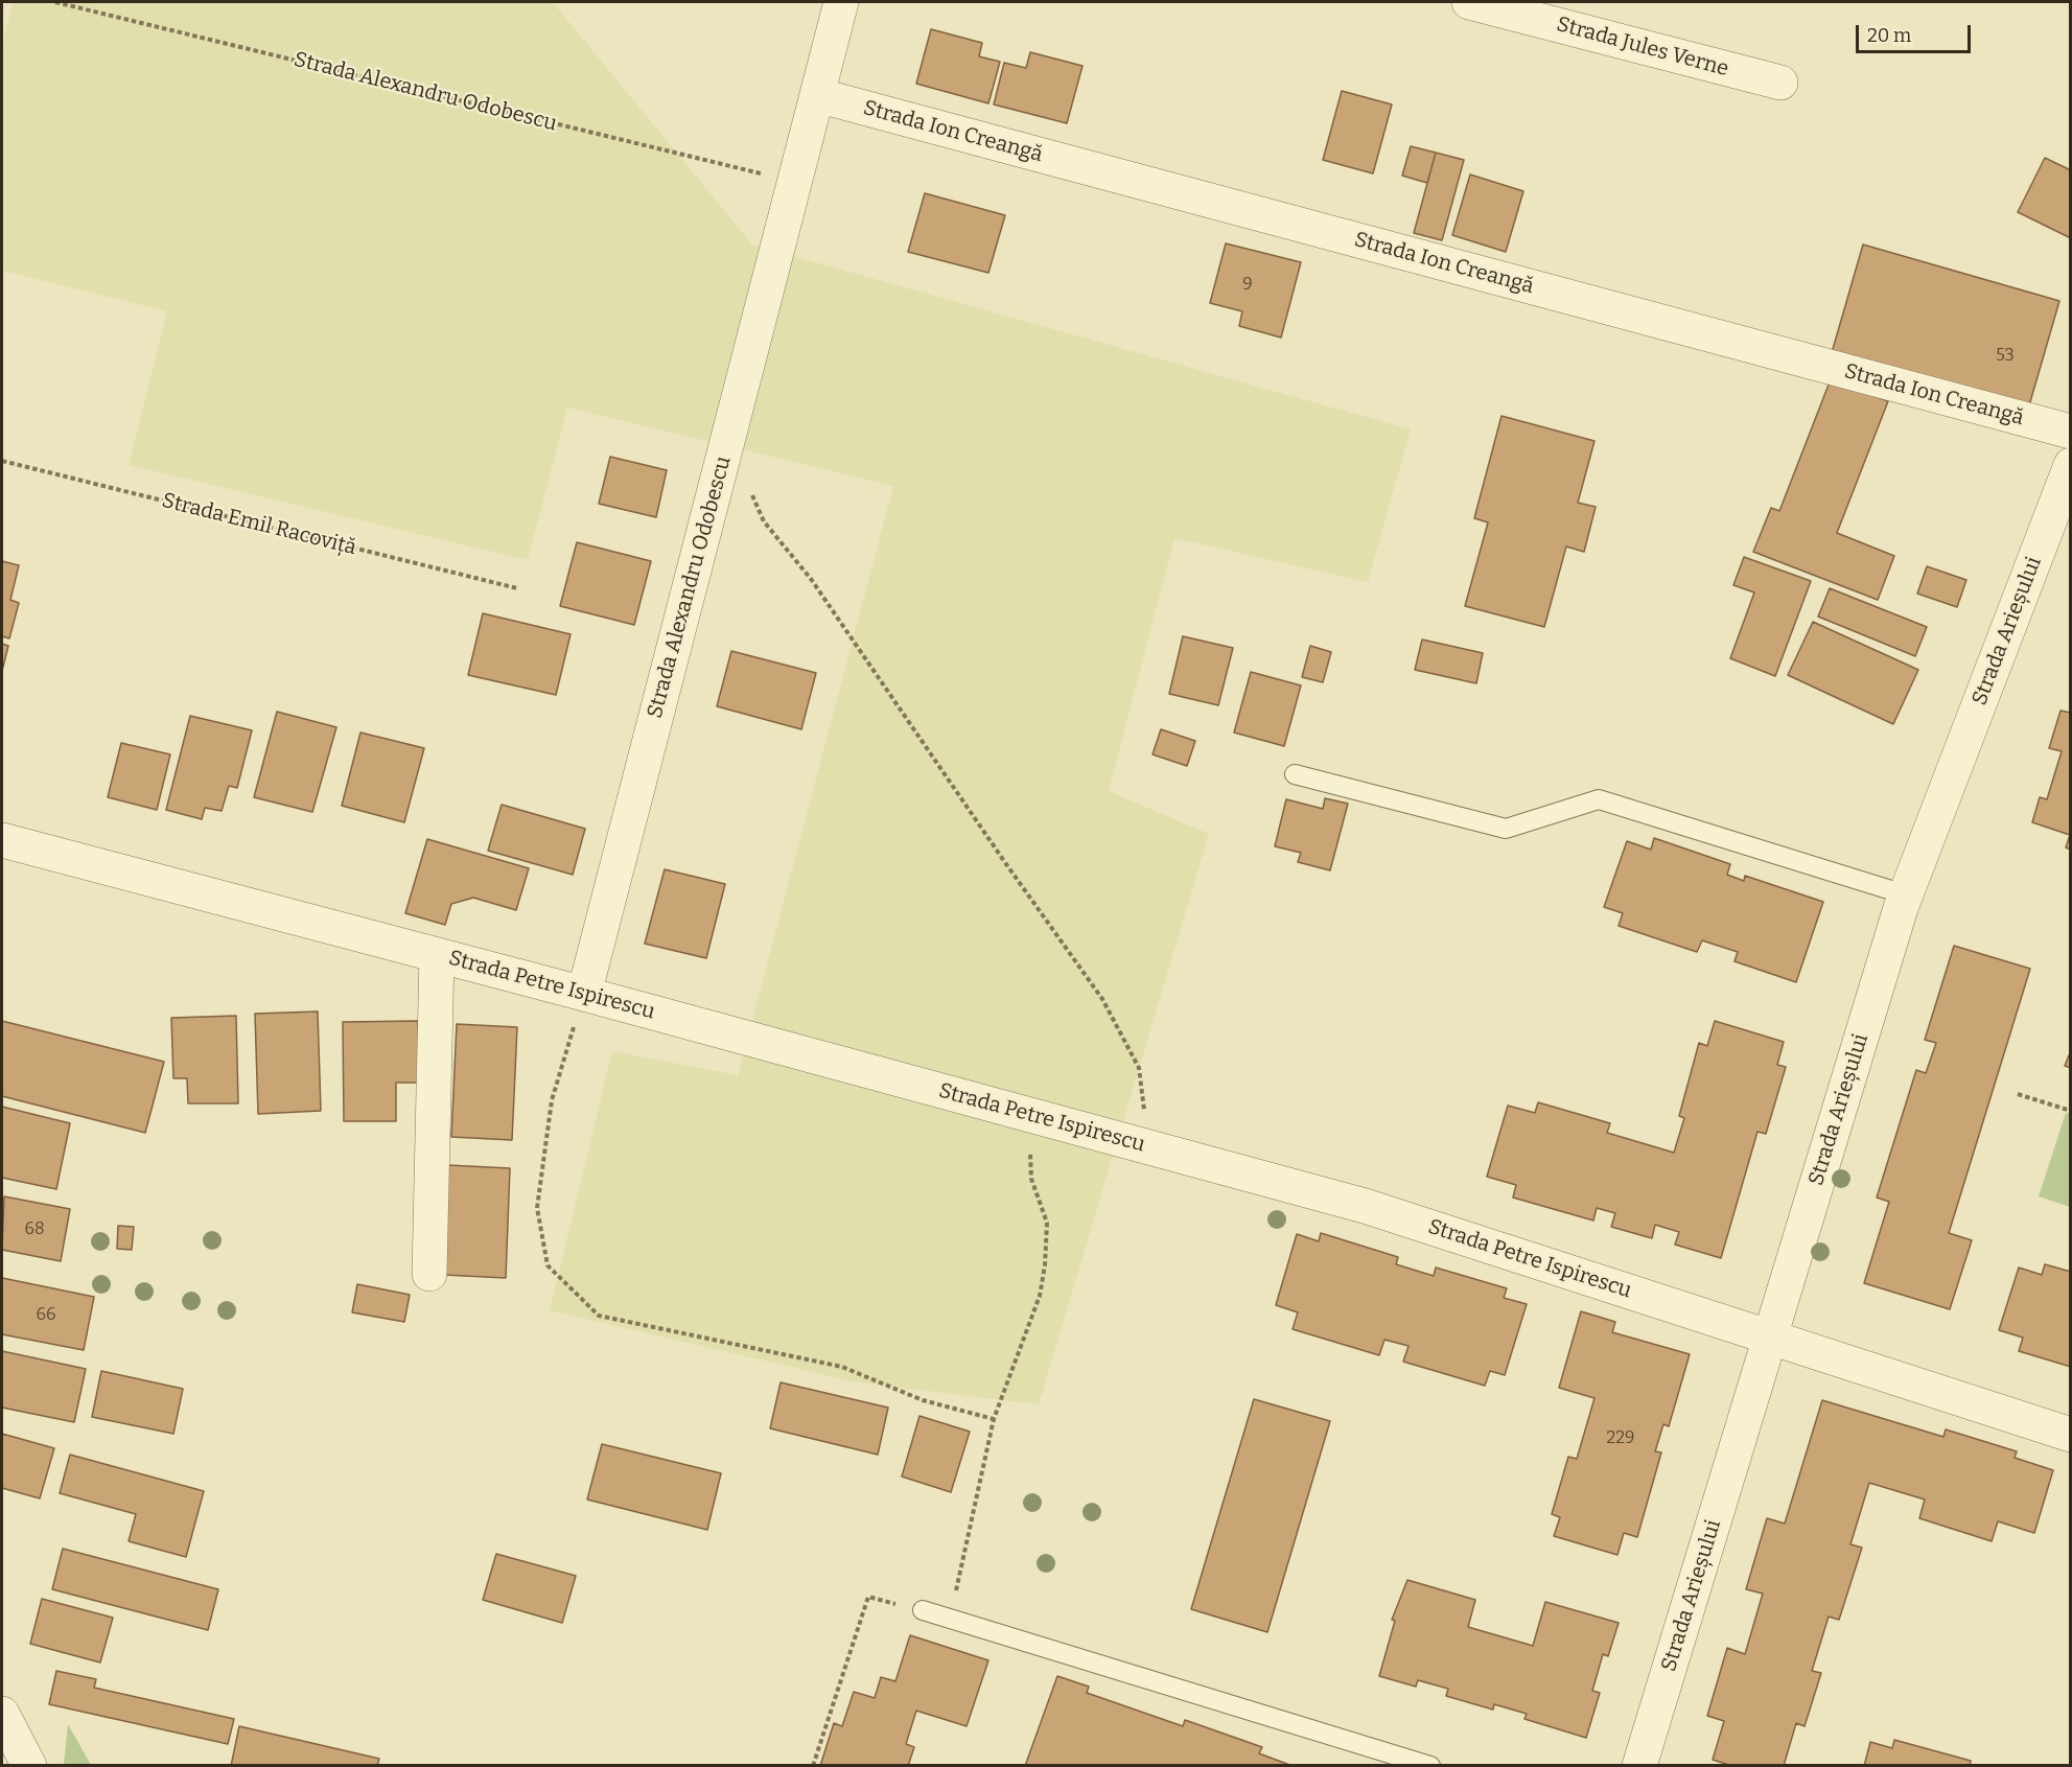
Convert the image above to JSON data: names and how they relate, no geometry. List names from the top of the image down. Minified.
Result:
{"streets":{"street":["Strada Jules Verne","Strada Alexandru Odobescu","Strada Ion Creangă","Strada Arieșului","Strada Petre Ispirescu"],"path":["Strada Emil Racoviță"]},"crossings":[["Strada Alexandru Odobescu","Strada Ion Creangă"],["Strada Alexandru Odobescu","Strada Petre Ispirescu"],["Strada Arieșului","Strada Petre Ispirescu"]],"house_numbers":["9","53","68","66","229"],"scale_bar":"20 m"}
